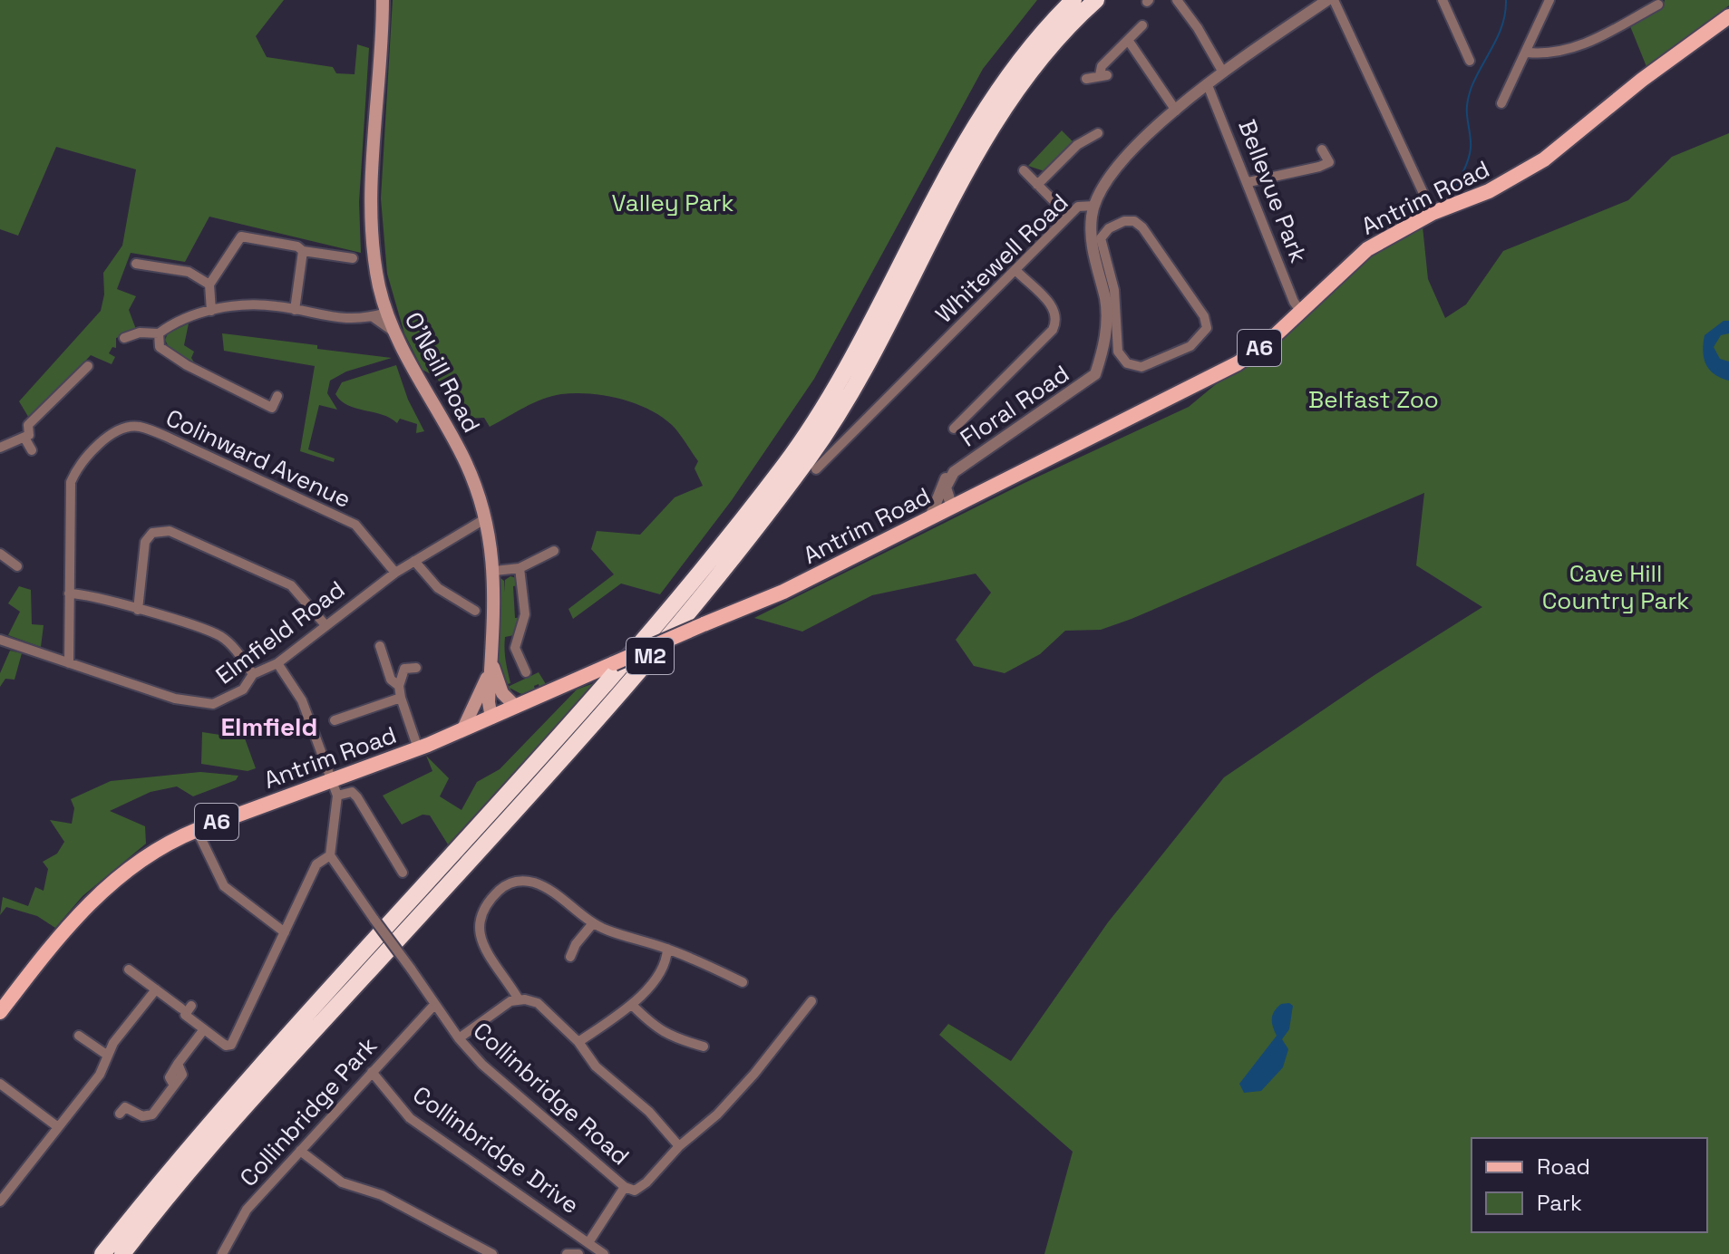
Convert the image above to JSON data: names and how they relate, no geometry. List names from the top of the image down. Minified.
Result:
{"streets":{"highway":["M2"],"main road":["Antrim Road","A6","O'Neill Road"],"street":["Bellevue Park","Whitewell Road","Floral Road","Colinward Avenue","Elmfield Road","Collinbridge Road","Collinbridge Park","Collinbridge Drive"]},"crossings":[["Bellevue Park","Antrim Road"],["Bellevue Park","Whitewell Road"],["Antrim Road","O'Neill Road"],["Antrim Road","Floral Road"],["Whitewell Road","Floral Road"],["O'Neill Road","Elmfield Road"],["Colinward Avenue","Elmfield Road"],["Collinbridge Road","Collinbridge Park"],["Collinbridge Park","Collinbridge Drive"]],"districts":["Elmfield"],"parks":["Valley Park","Belfast Zoo","Cave Hill Country Park"],"legend":["Road","Park"]}
